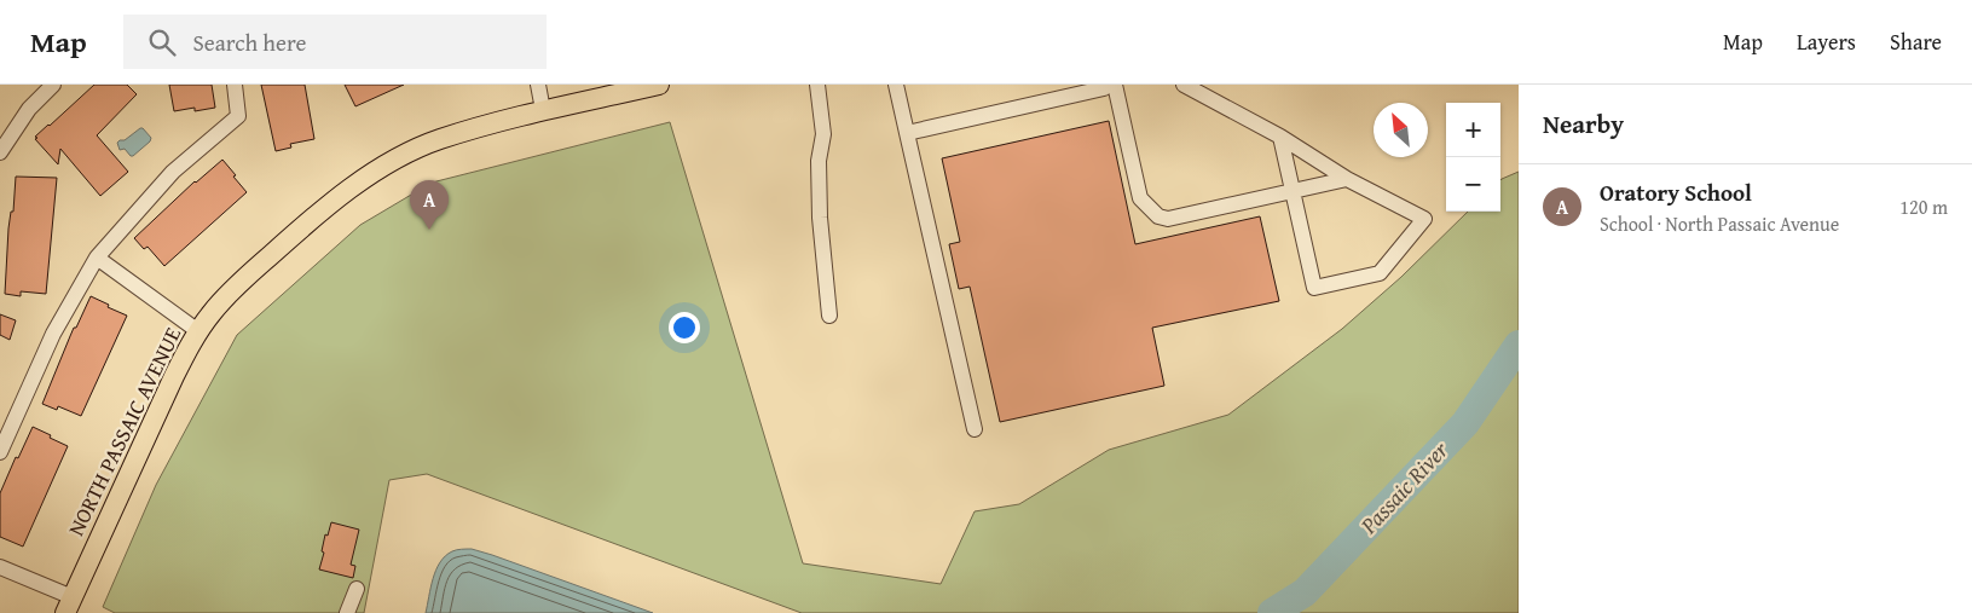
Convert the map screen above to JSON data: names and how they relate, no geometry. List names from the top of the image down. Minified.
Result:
{"streets":{"main road":["NORTH PASSAIC AVENUE"]},"water":["Passaic River"],"north":"top left","page":{"header":"Map","search":"Search here","nav":["Map","Layers","Share"],"heading":"Nearby","map_buttons":["+","−"],"list":[{"mark":"A","name":"Oratory School","note":"School · North Passaic Avenue","value":"120 m"}],"pins":"A"}}
